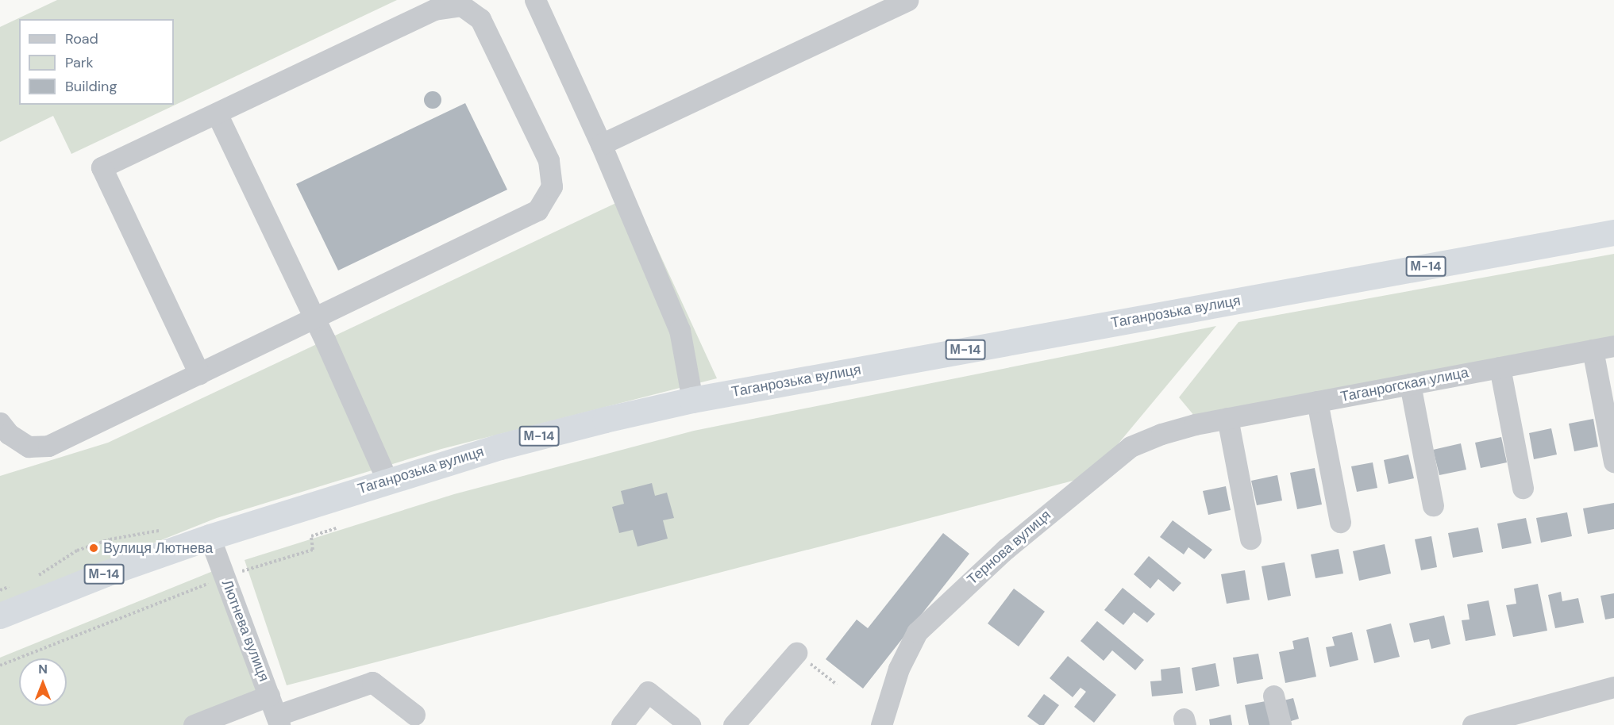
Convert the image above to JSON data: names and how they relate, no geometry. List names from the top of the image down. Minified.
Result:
{"streets":{"highway":["М-14","Таганрозька вулиця"],"street":["Таганрогская улица","Тернова вулиця","Лютнева вулиця"]},"crossings":[["Таганрозька вулиця","Лютнева вулиця"],["Таганрогская улица","Тернова вулиця"]],"places":["Вулиця Лютнева"],"legend":["Road","Park","Building"],"north":"top"}
